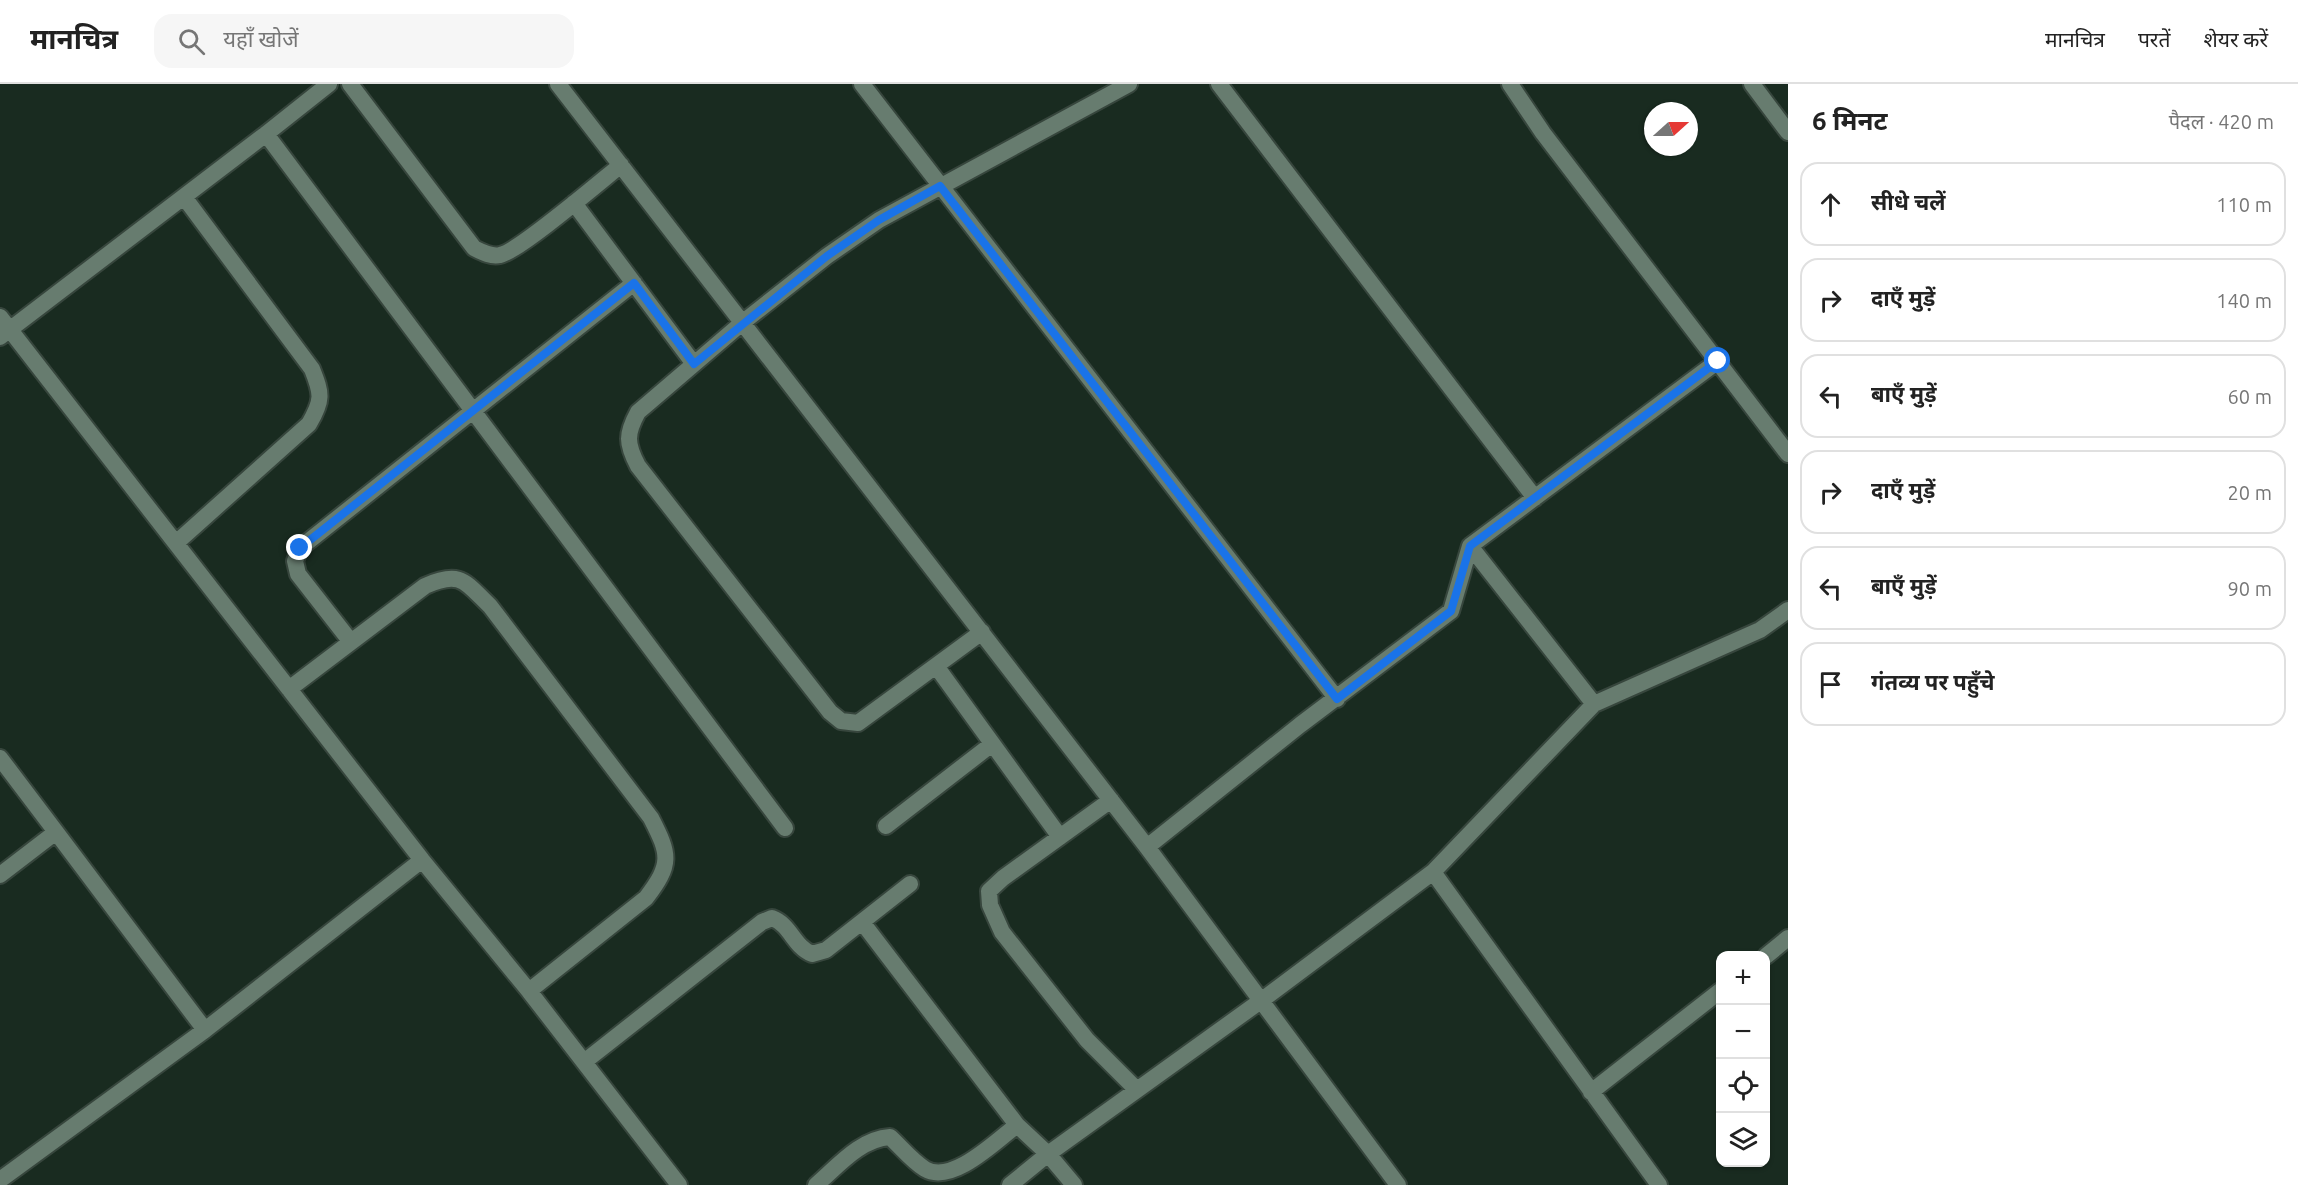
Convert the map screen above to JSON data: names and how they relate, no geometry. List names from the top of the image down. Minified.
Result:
{"north":"right","page":{"header":"मानचित्र","search":"यहाँ खोजें","nav":["मानचित्र","परतें","शेयर करें"],"heading":["6 मिनट","पैदल · 420 m"],"list":[["सीधे चलें","110 m"],["दाएँ मुड़ें","140 m"],["बाएँ मुड़ें","60 m"],["दाएँ मुड़ें","20 m"],["बाएँ मुड़ें","90 m"],"गंतव्य पर पहुँचे"],"map_buttons":["+","−"]}}
